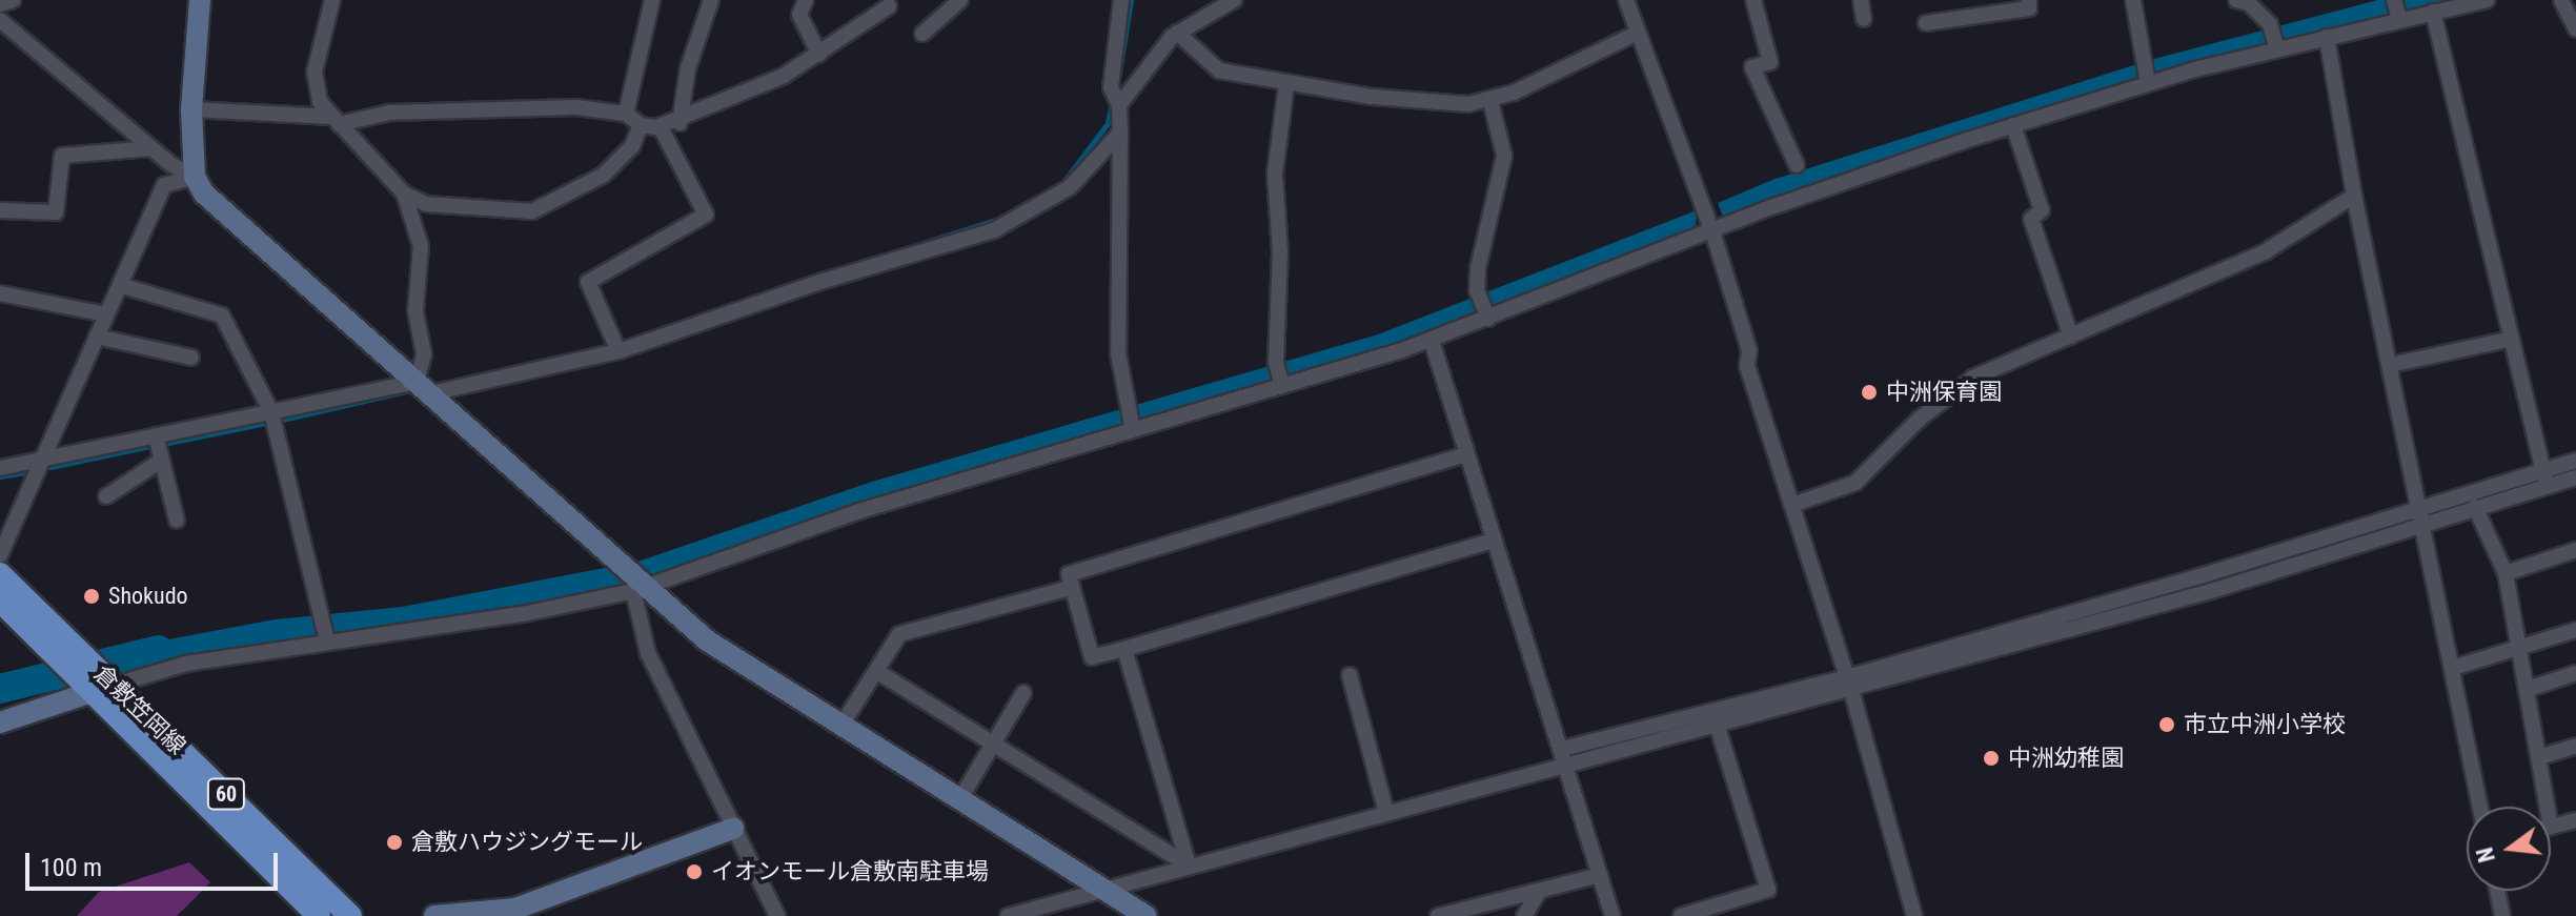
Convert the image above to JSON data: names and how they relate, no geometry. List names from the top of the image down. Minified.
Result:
{"streets":{"main road":["倉敷笠岡線","60"]},"places":["中洲保育園","Shokudo","市立中洲小学校","中洲幼稚園","倉敷ハウジングモール","イオンモール倉敷南駐車場"],"scale_bar":"100 m","north":"left"}
